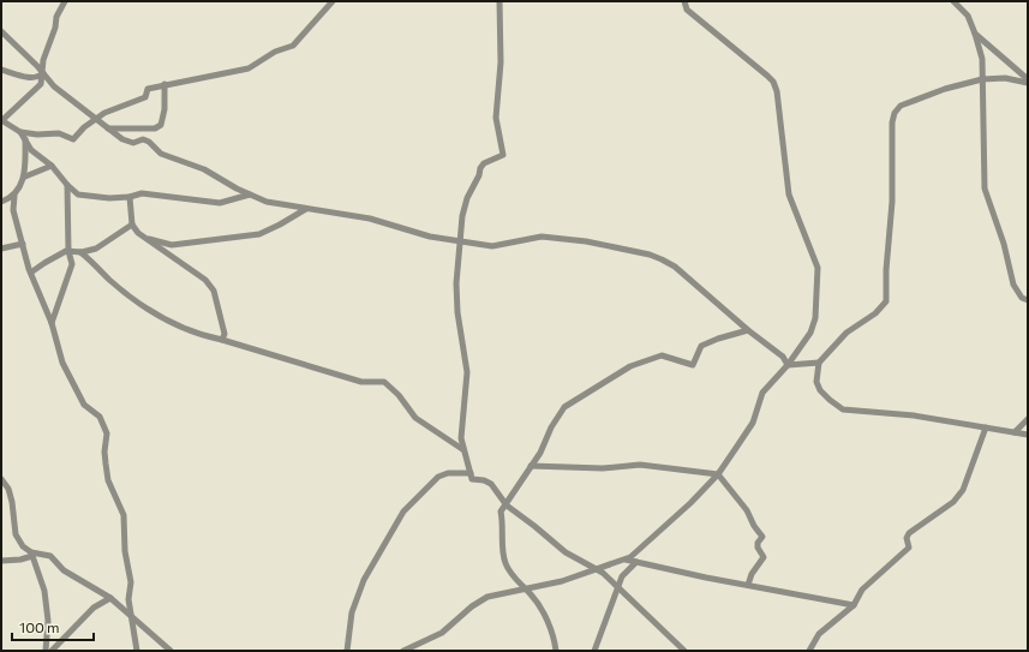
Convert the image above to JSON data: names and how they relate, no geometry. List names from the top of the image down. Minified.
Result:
{"scale_bar":"100 m"}
